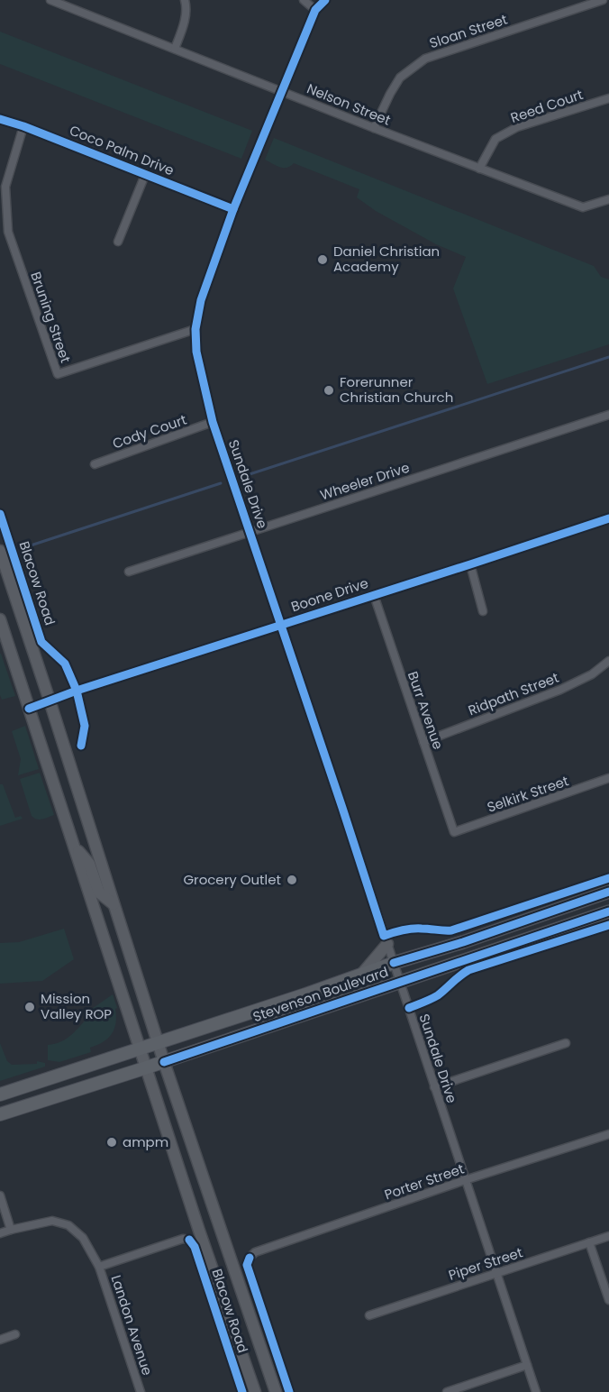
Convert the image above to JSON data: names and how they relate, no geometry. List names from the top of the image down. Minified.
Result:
{"streets":{"main road":["Blacow Road","Stevenson Boulevard"],"street":["Sloan Street","Nelson Street","Reed Court","Coco Palm Drive","Bruning Street","Cody Court","Wheeler Drive","Sundale Drive","Boone Drive","Ridpath Street","Burr Avenue","Selkirk Street","Porter Street","Piper Street","Landon Avenue"]},"crossings":[["Sloan Street","Nelson Street"],["Nelson Street","Reed Court"],["Nelson Street","Sundale Drive"],["Coco Palm Drive","Bruning Street"],["Coco Palm Drive","Sundale Drive"],["Bruning Street","Sundale Drive"],["Cody Court","Sundale Drive"],["Wheeler Drive","Sundale Drive"],["Sundale Drive","Boone Drive"],["Sundale Drive","Stevenson Boulevard"],["Sundale Drive","Porter Street"],["Sundale Drive","Piper Street"],["Blacow Road","Boone Drive"],["Blacow Road","Stevenson Boulevard"],["Blacow Road","Landon Avenue"],["Boone Drive","Burr Avenue"],["Ridpath Street","Burr Avenue"],["Burr Avenue","Selkirk Street"]],"places":["Daniel Christian Academy","Forerunner Christian Church","Grocery Outlet","Mission Valley ROP","ampm"]}
